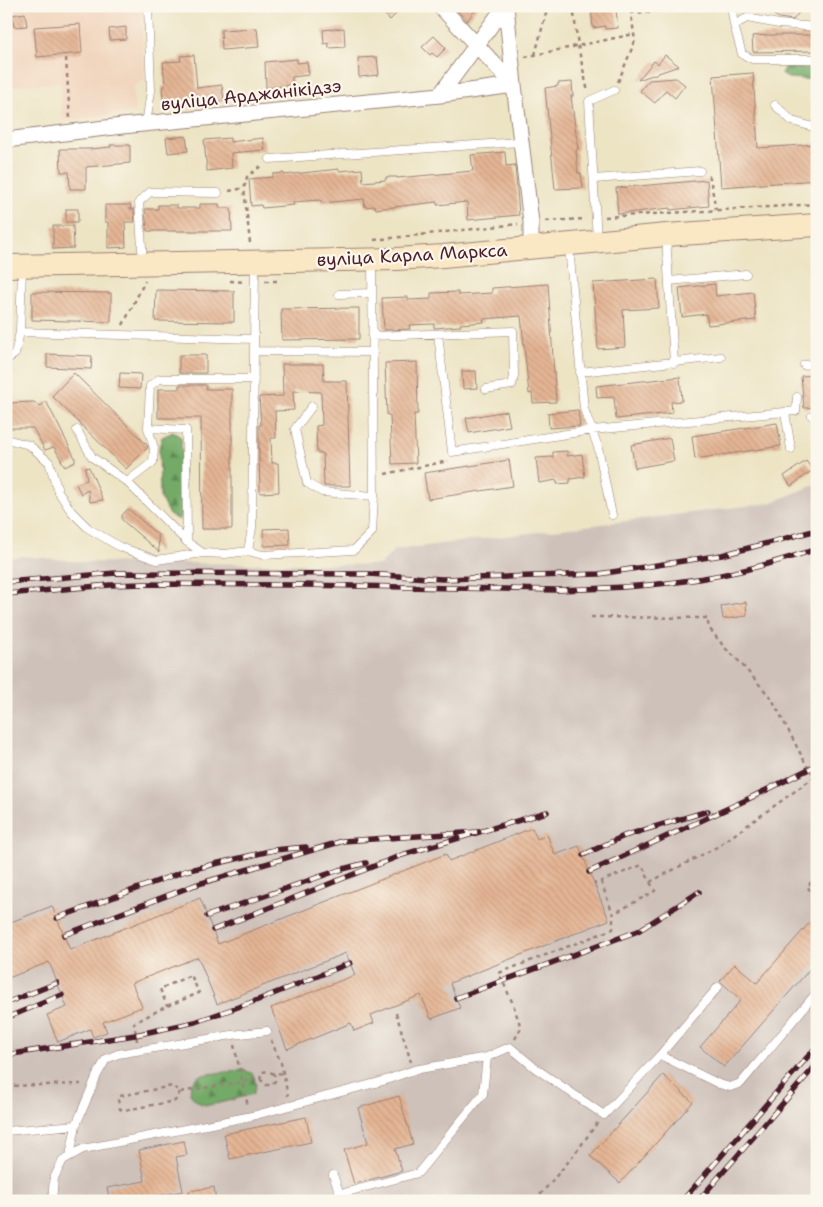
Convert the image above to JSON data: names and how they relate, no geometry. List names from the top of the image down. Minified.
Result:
{"streets":{"main road":["вуліца Карла Маркса"],"street":["вуліца Арджанікідзэ"]}}
